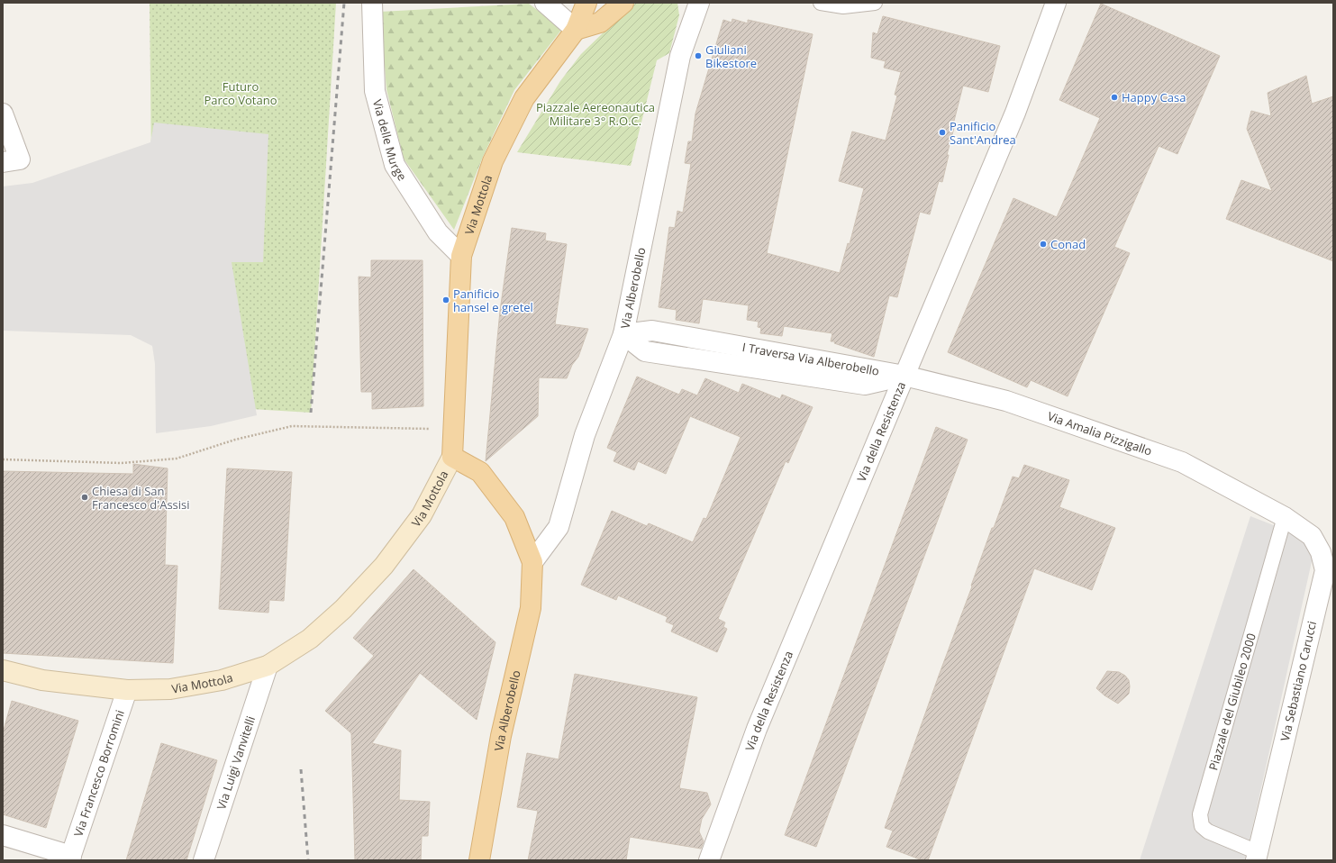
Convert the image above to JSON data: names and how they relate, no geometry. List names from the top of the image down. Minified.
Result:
{"streets":{"main road":["Via Mottola","Via Alberobello"],"street":["Via delle Murge","I Traversa Via Alberobello","Via della Resistenza","Via Amalia Pizzigallo","Via Sebastiano Carucci","Via Luigi Vanvitelli","Via Francesco Borromini"],"lane":["Piazzale del Giubileo 2000"]},"crossings":[["Via delle Murge","Via Mottola"],["Via Mottola","Via Alberobello"],["Via Mottola","Via Luigi Vanvitelli"],["Via Mottola","Via Francesco Borromini"],["Via Alberobello","I Traversa Via Alberobello"],["I Traversa Via Alberobello","Via della Resistenza"],["I Traversa Via Alberobello","Via Amalia Pizzigallo"],["Via della Resistenza","Via Amalia Pizzigallo"],["Via Amalia Pizzigallo","Via Sebastiano Carucci"],["Via Amalia Pizzigallo","Piazzale del Giubileo 2000"],["Via Sebastiano Carucci","Piazzale del Giubileo 2000"]],"parks":["Futuro Parco Votano","Piazzale Aereonautica Militare 3° R.O.C."],"places":["Giuliani Bikestore","Happy Casa","Panificio Sant'Andrea","Conad","Panificio hansel e gretel","Chiesa di San Francesco d'Assisi"]}
